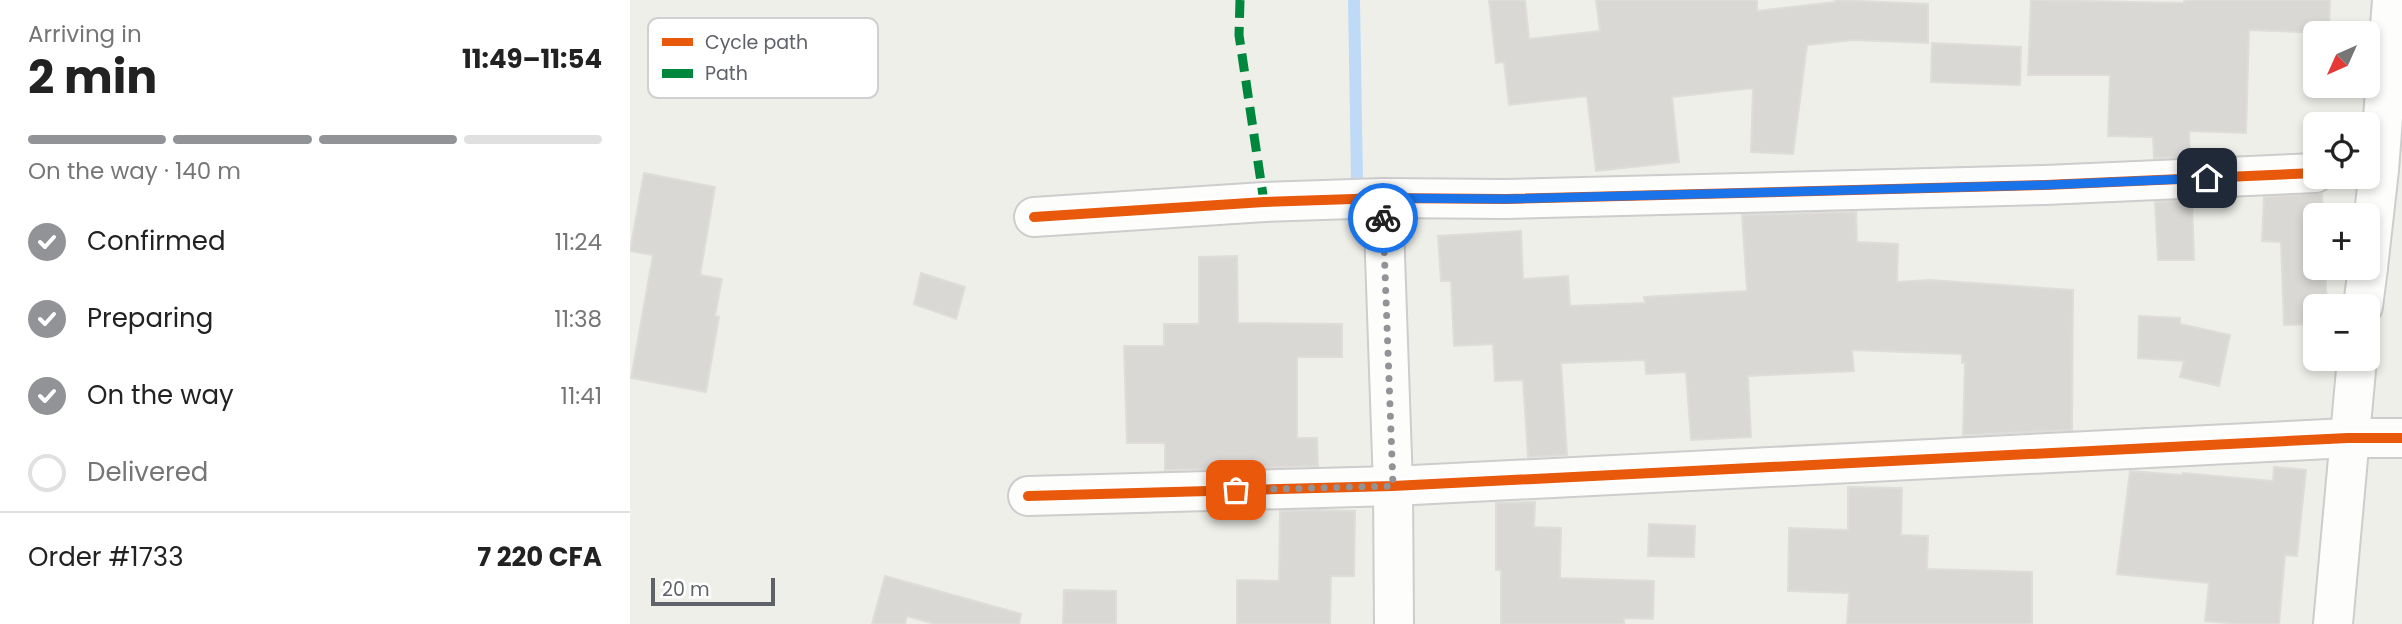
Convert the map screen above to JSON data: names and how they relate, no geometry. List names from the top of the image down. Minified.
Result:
{"legend":["Cycle path","Path"],"scale_bar":"20 m","north":"bottom left","page":{"heading":["2 min","Arriving in","11:49–11:54"],"panel":["Order #1733","7 220 CFA"],"map_buttons":["+","−"],"bar":"On the way · 140 m","list":[["Confirmed","11:24"],["Preparing","11:38"],["On the way","11:41"],"Delivered"],"scale":"20 m"}}
